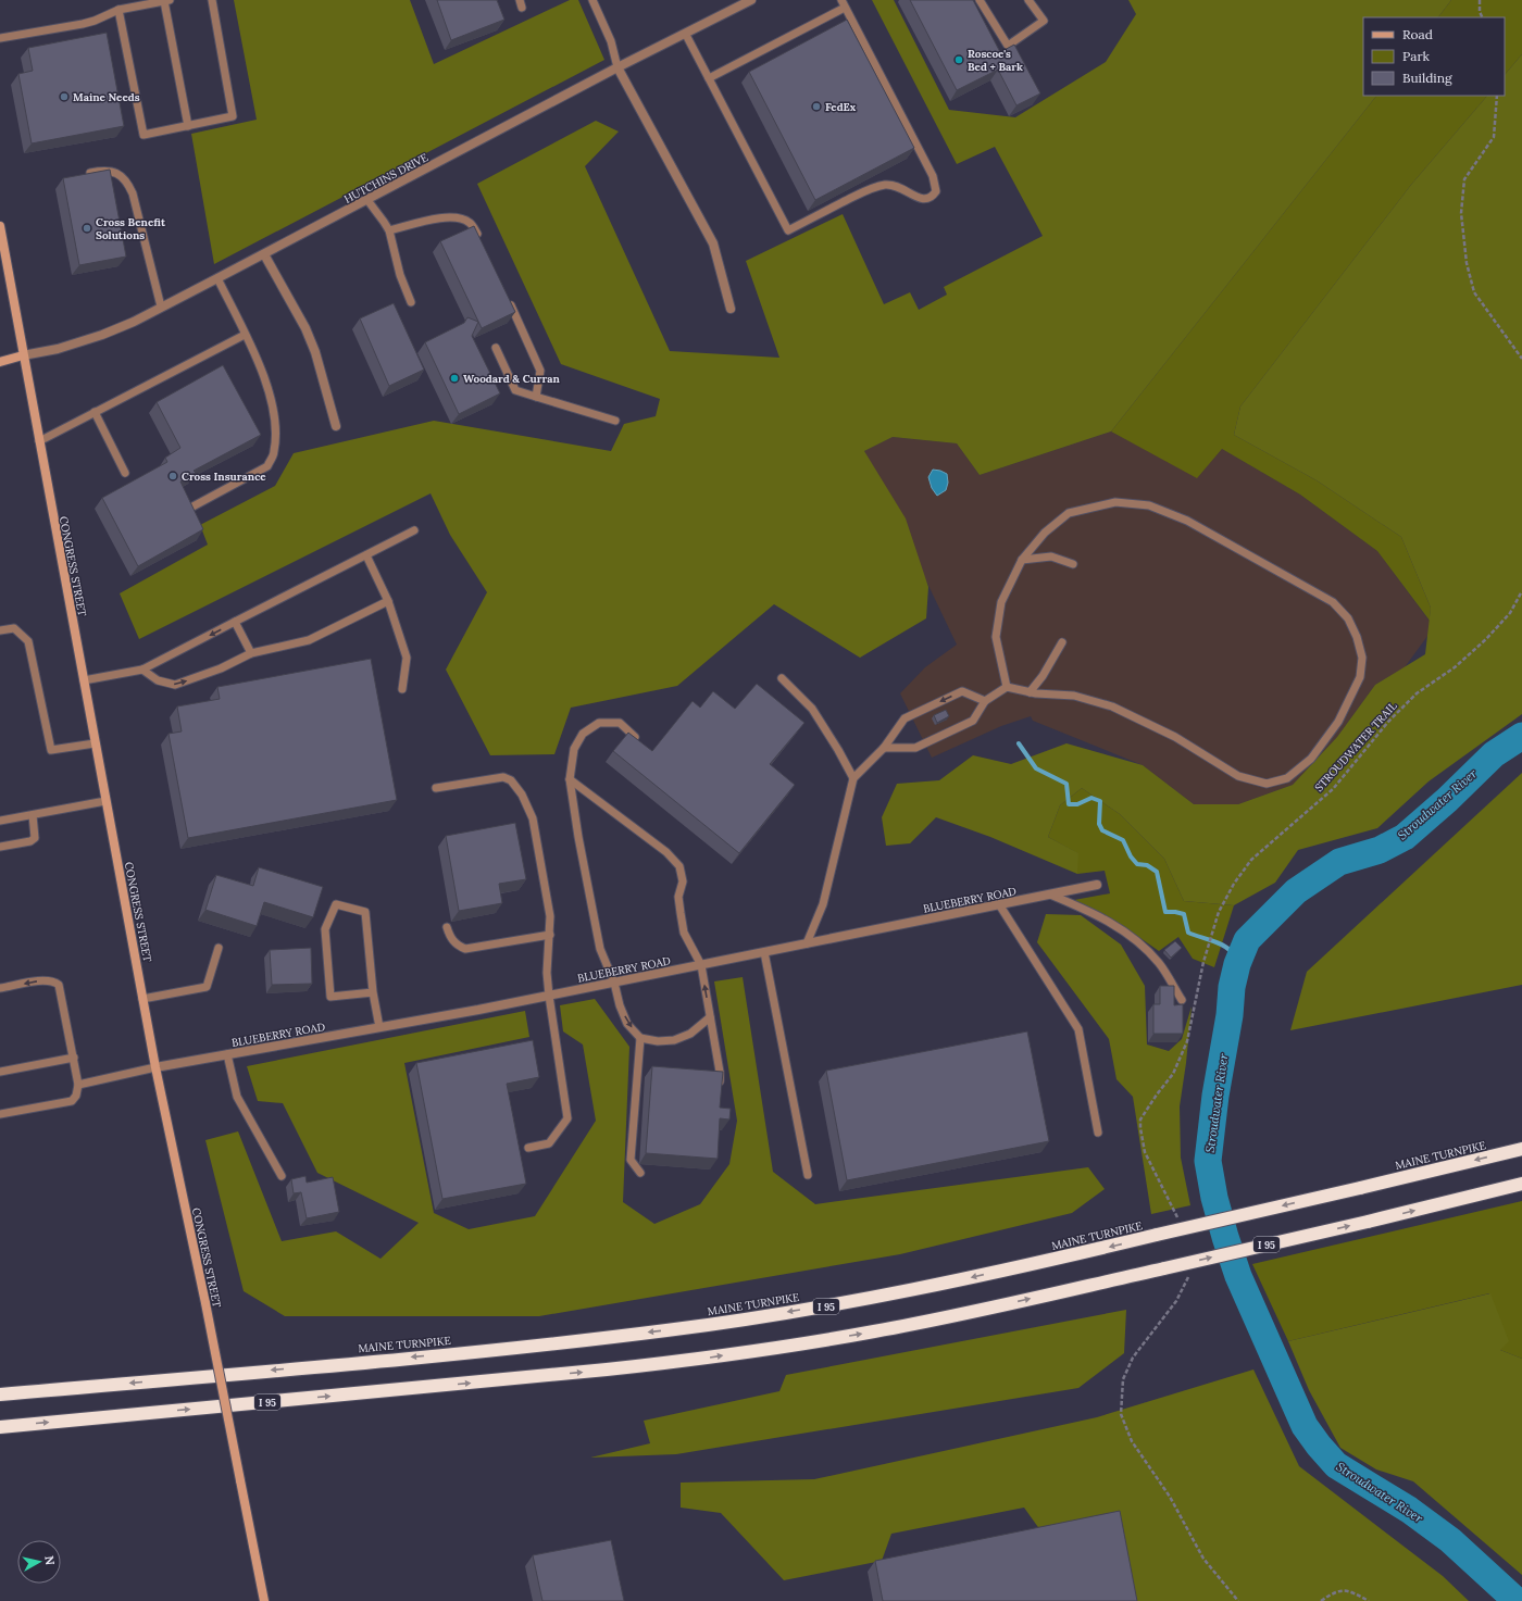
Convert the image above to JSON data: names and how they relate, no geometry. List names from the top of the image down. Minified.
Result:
{"streets":{"highway":["MAINE TURNPIKE","I 95"],"main road":["CONGRESS STREET"],"street":["HUTCHINS DRIVE","BLUEBERRY ROAD"],"path":["STROUDWATER TRAIL"]},"crossings":[["HUTCHINS DRIVE","CONGRESS STREET"],["CONGRESS STREET","BLUEBERRY ROAD"]],"water":["Stroudwater River"],"places":["Roscoe's Bed + Bark","Maine Needs","FedEx","Cross Benefit Solutions","Woodard & Curran","Cross Insurance"],"legend":["Road","Park","Building"],"north":"right"}
